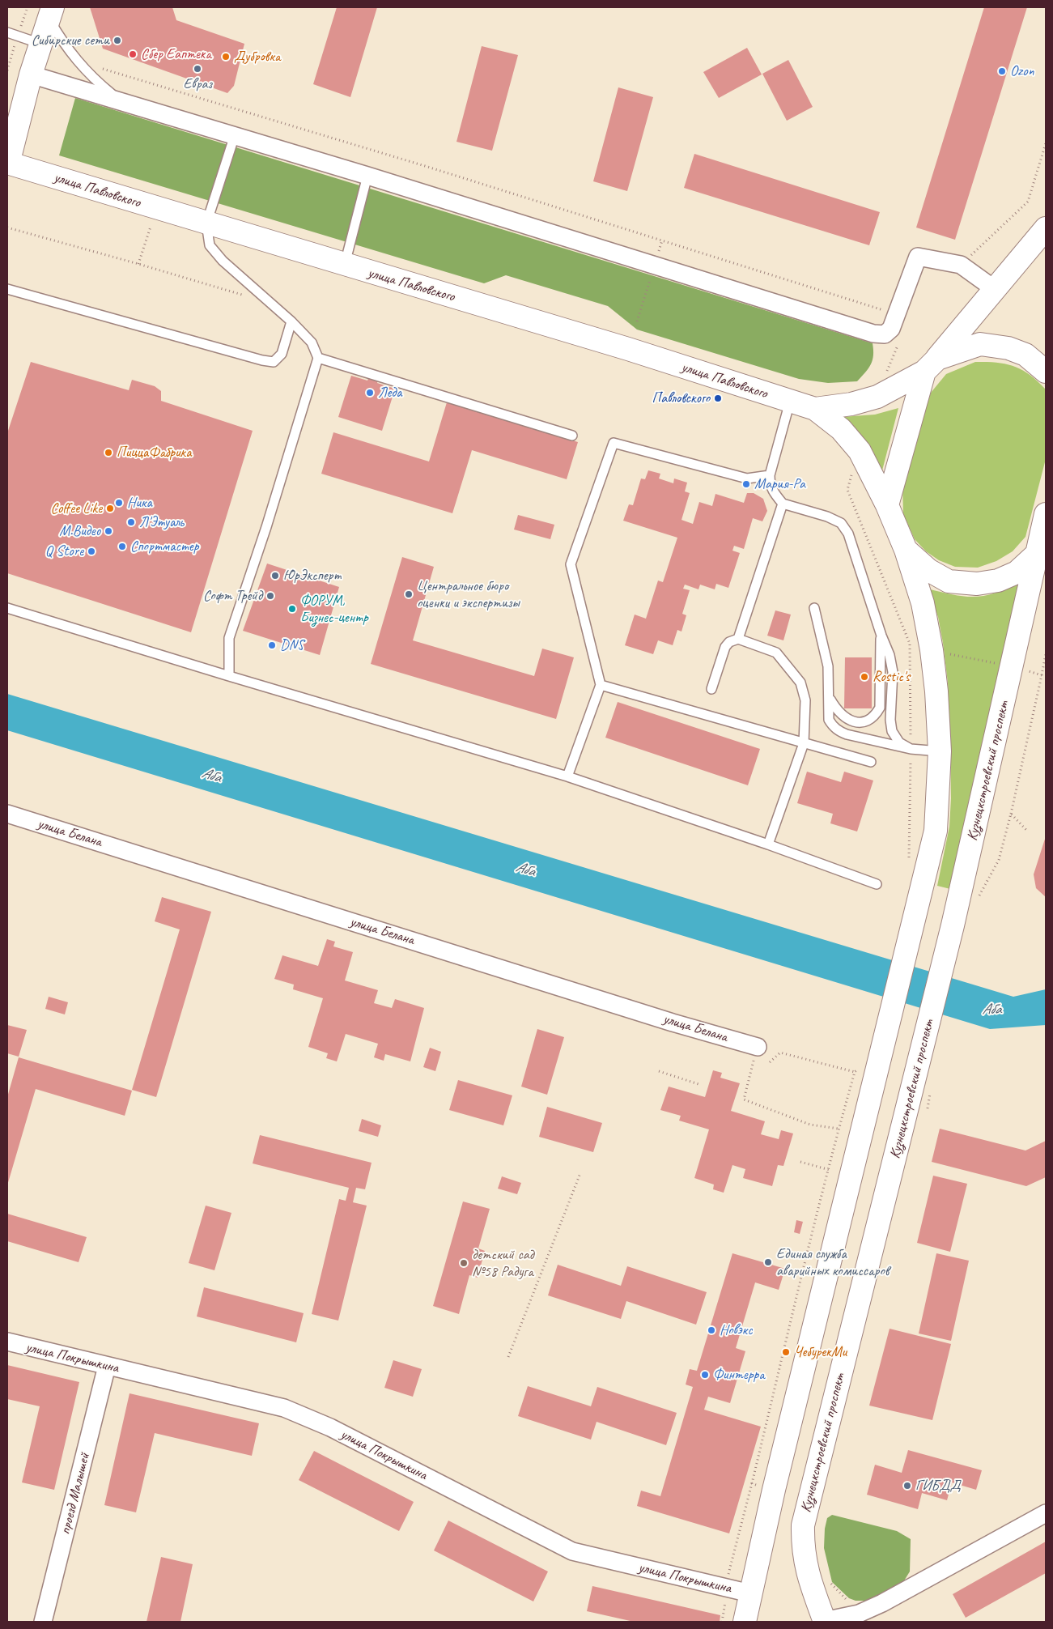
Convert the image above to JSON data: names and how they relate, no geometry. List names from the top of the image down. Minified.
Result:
{"streets":{"main road":["улица Павловского","Кузнецкстроевский проспект"],"street":["улица Белана","улица Покрышкина","проезд Малышей"]},"crossings":[["улица Покрышкина","проезд Малышей"]],"water":["Аба"],"places":["Сибирские сети","Сбер Еаптека","Дубровка","Евраз","Ozon","Леда","Павловского","ПиццаФабрика","Мария-Ра","Ника","Coffee Like","Л'Этуаль","М.Видео","Спортмастер","Q Store","ЮрЭксперт","Центральное бюро оценки и экспертизы","Софт Трейд","ФОРУМ, Бизнес-центр","DNS","Rostic's","Единая служба аварийных комиссаров","детский сад №58 Радуга","Новэкс","ЧебурекМи","Финтерра","ГИБДД"]}
